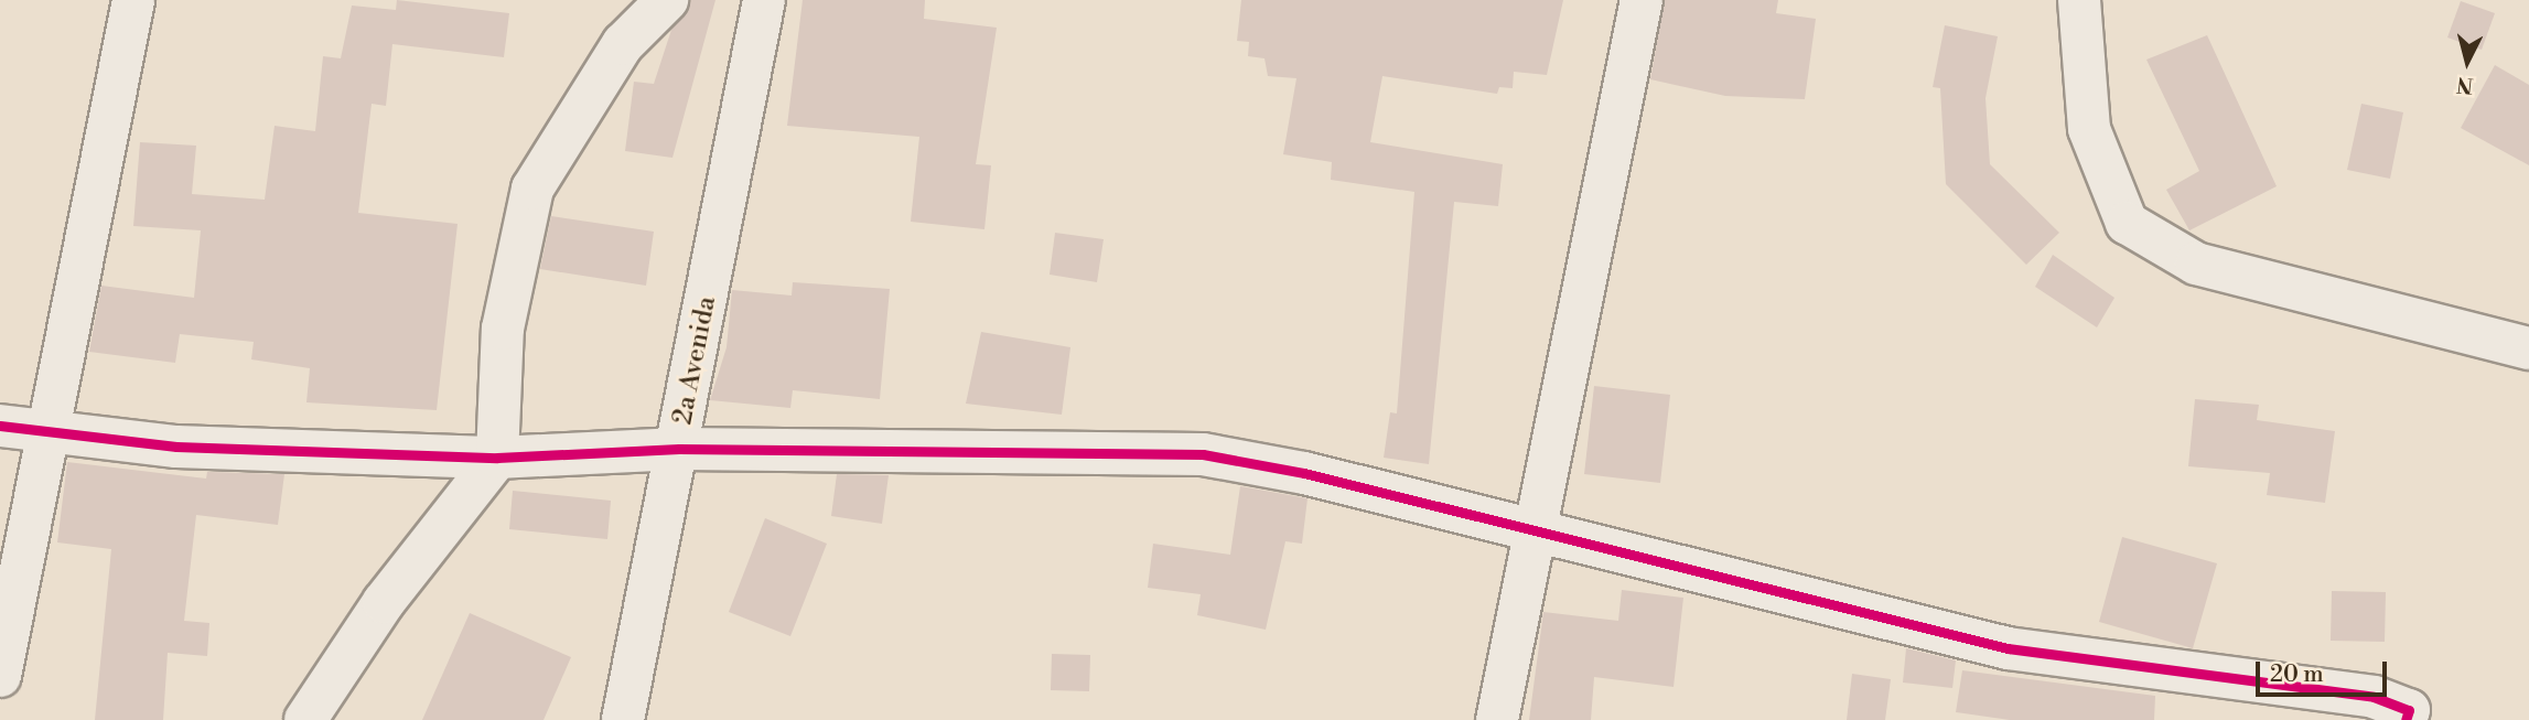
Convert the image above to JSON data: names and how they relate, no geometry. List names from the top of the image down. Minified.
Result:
{"streets":{"street":["2a Avenida"]},"scale_bar":"20 m","north":"bottom"}
